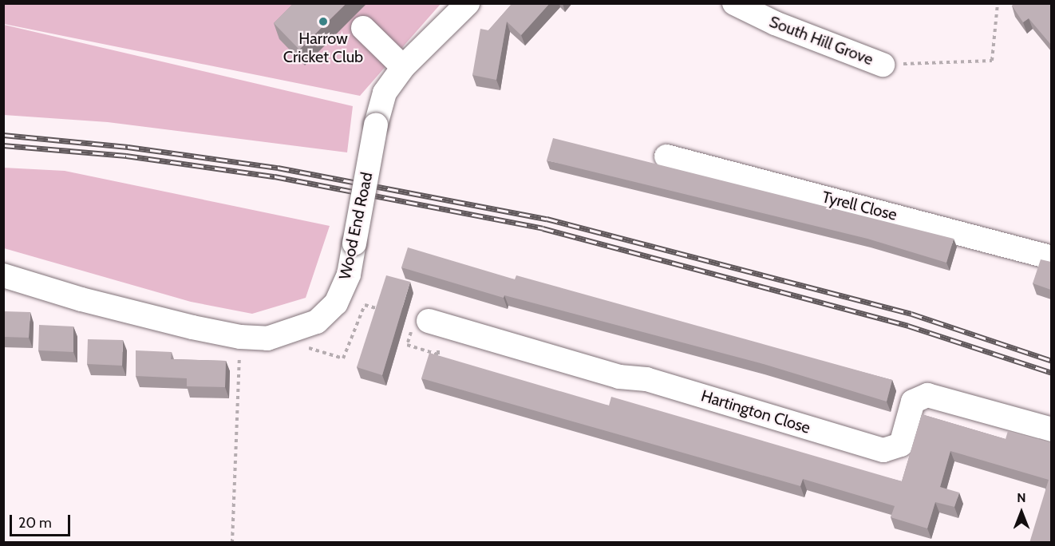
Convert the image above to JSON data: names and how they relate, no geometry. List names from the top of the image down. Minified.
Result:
{"streets":{"street":["South Hill Grove","Tyrell Close","Wood End Road","Hartington Close"]},"places":["Harrow Cricket Club"],"scale_bar":"20 m","north":"top"}
